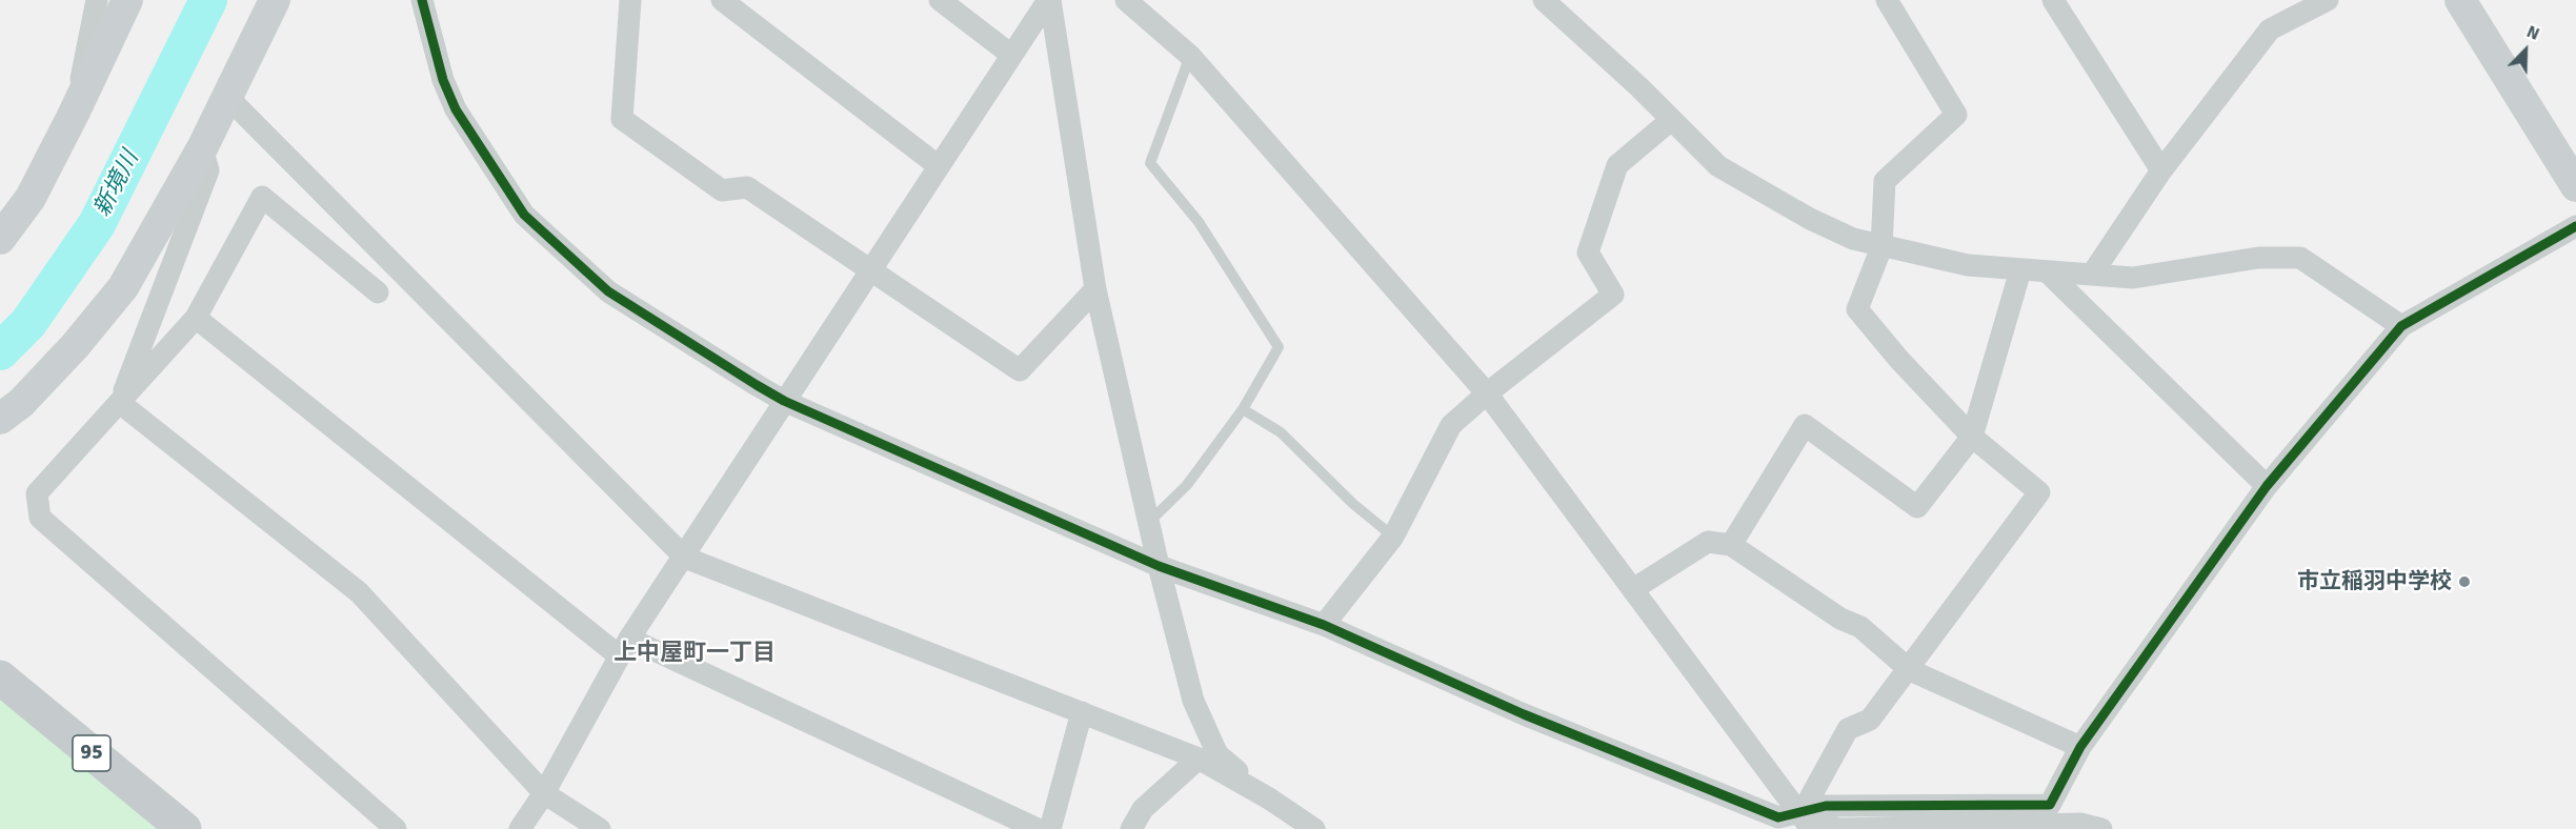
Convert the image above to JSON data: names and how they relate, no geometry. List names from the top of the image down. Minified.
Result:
{"streets":{"main road":["95"]},"districts":["上中屋町一丁目"],"water":["新境川"],"places":["市立稲羽中学校"],"north":"top right"}
